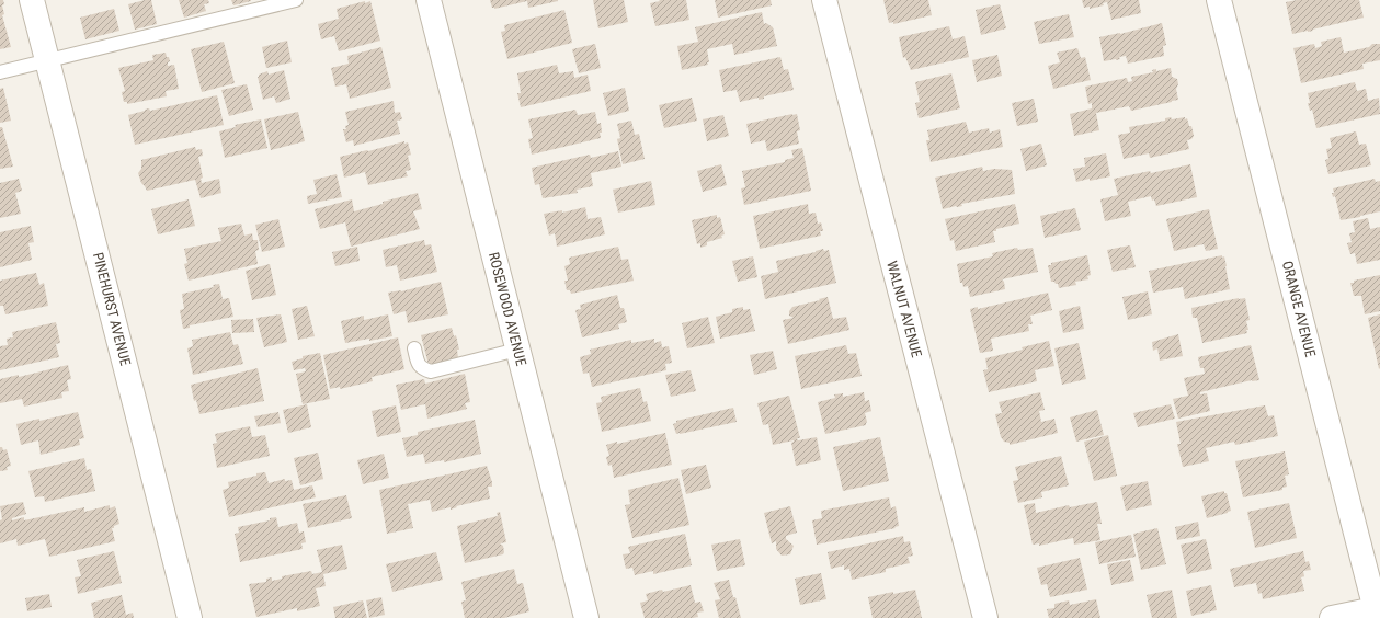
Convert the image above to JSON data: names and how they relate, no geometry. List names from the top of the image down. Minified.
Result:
{"streets":{"street":["PINEHURST AVENUE","ROSEWOOD AVENUE","WALNUT AVENUE","ORANGE AVENUE"]}}
